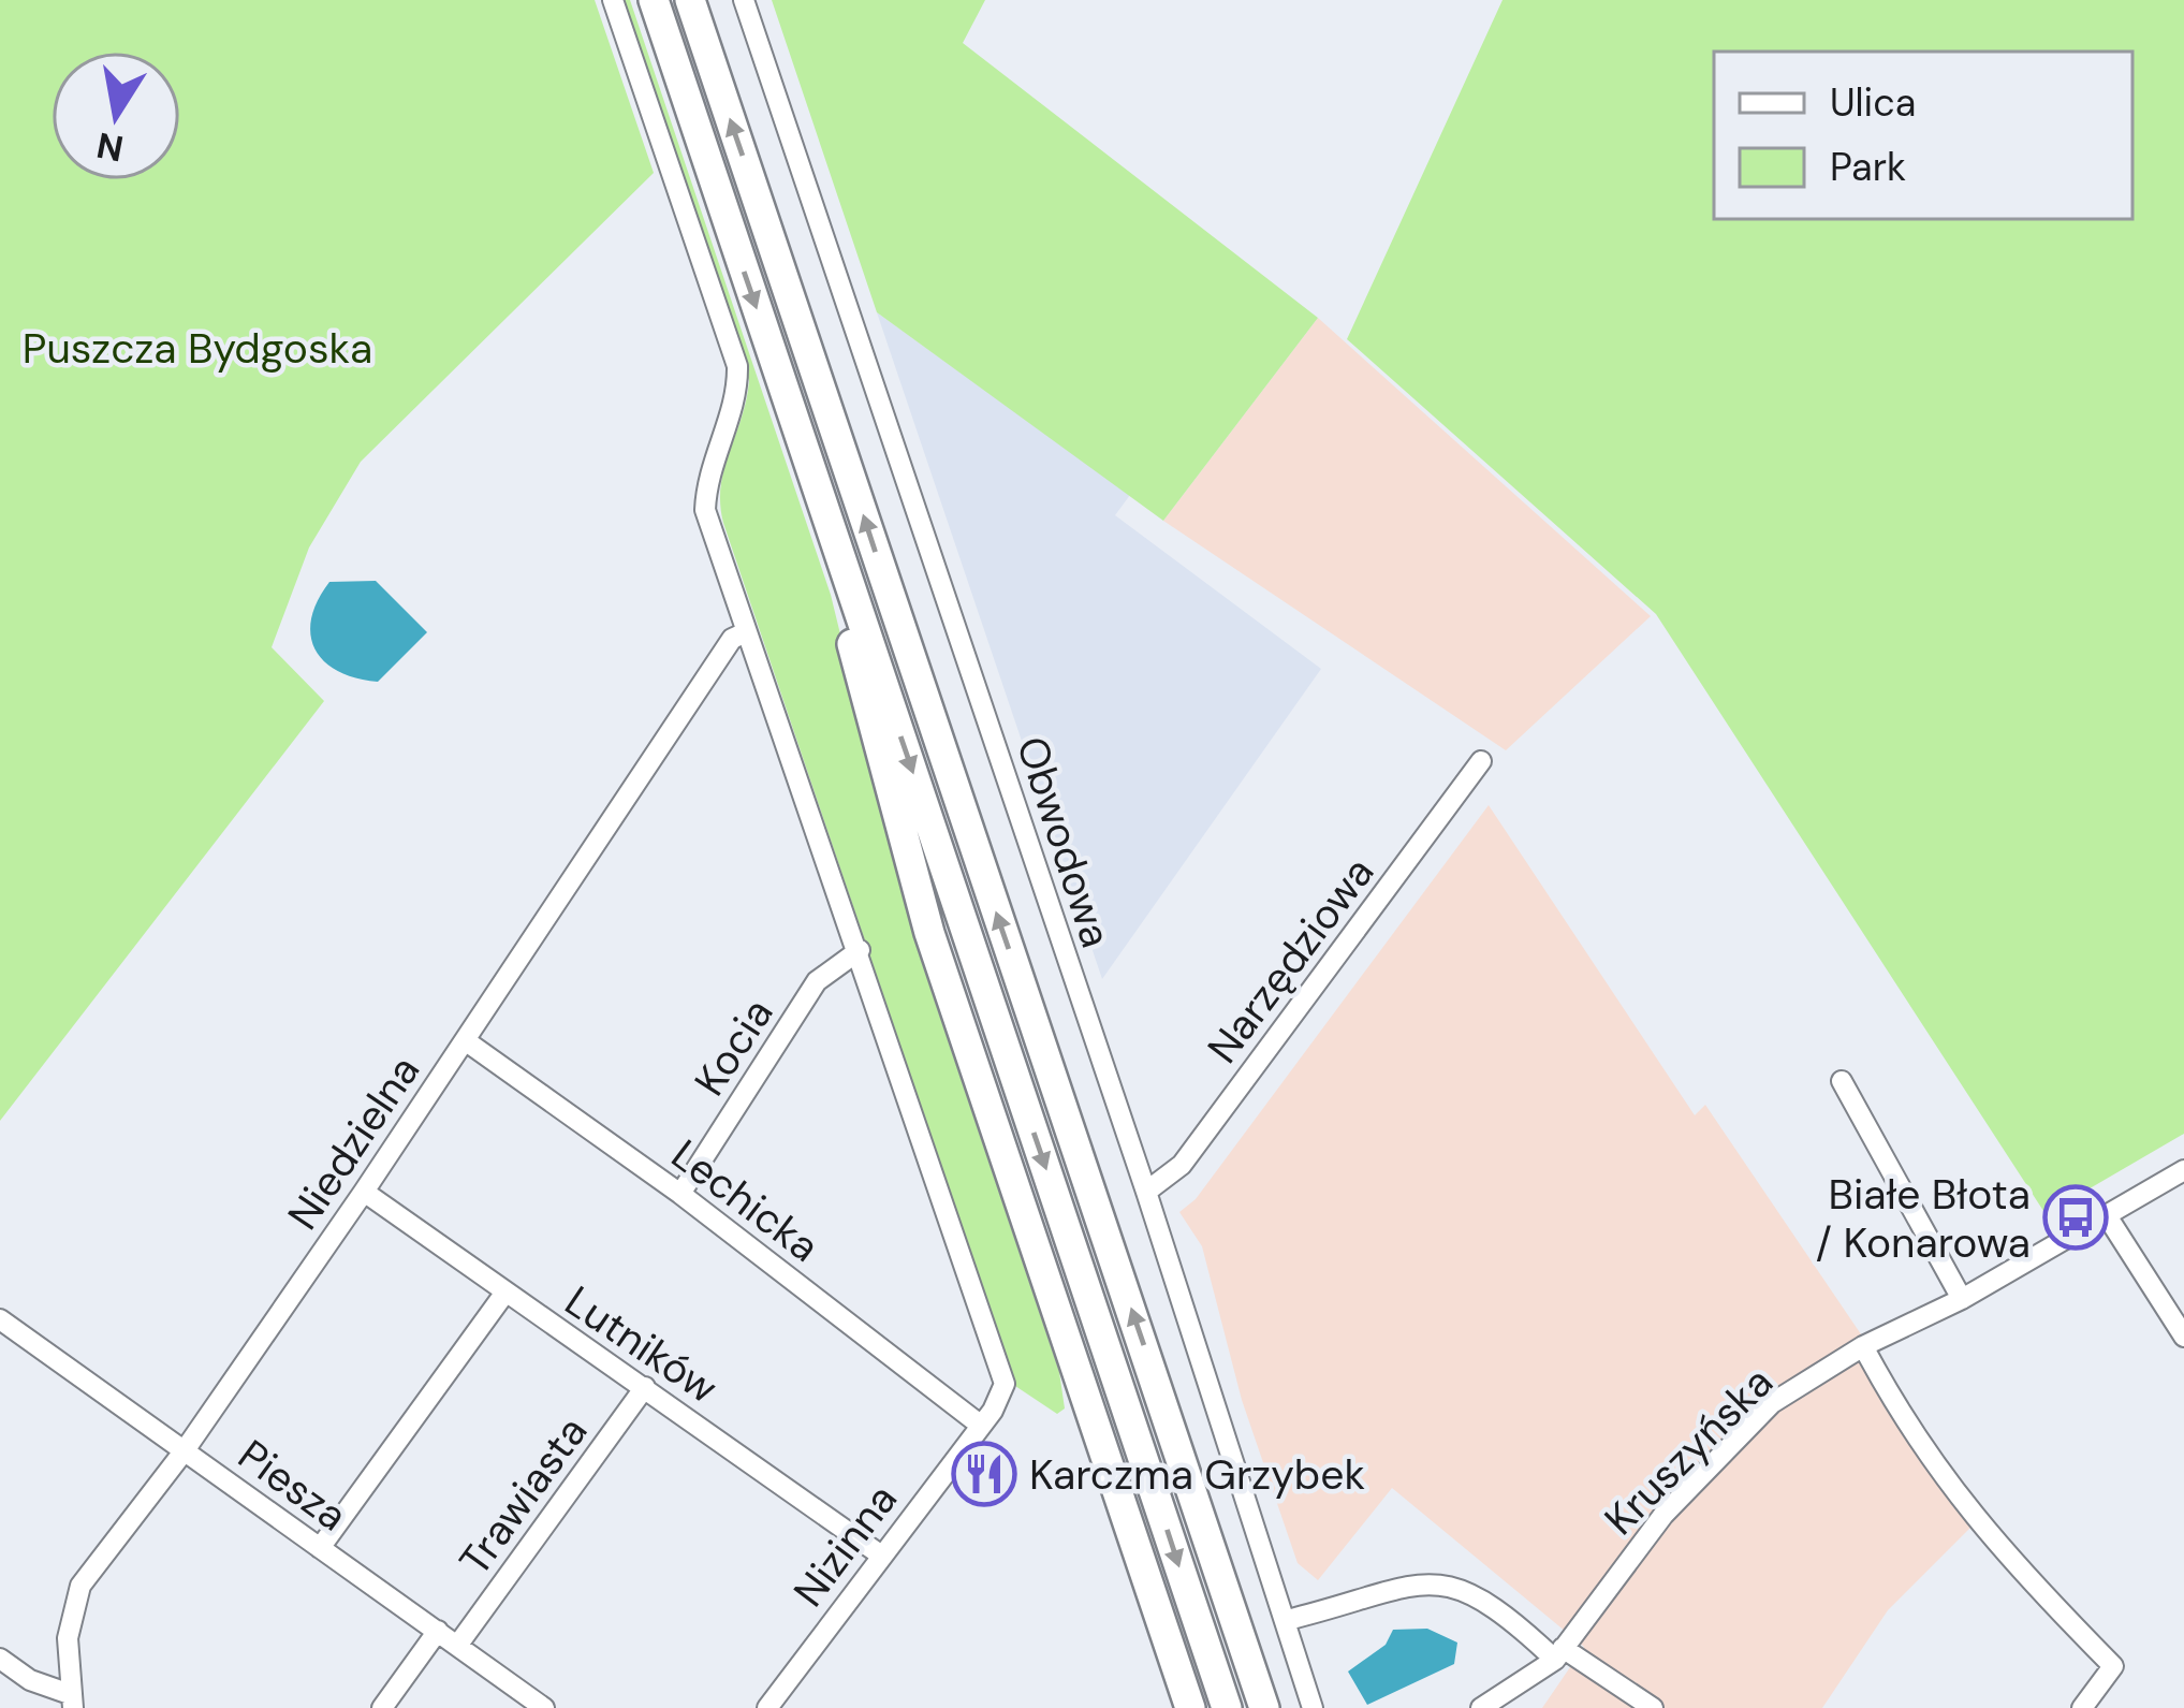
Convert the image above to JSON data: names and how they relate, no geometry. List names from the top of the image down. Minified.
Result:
{"streets":{"street":["Obwodowa","Narzędziowa","Kocia","Niedzielna","Lechicka","Lutników","Kruszyńska","Piesza","Trawiasta","Nizinna"]},"crossings":[["Obwodowa","Narzędziowa"],["Kocia","Lechicka"],["Kocia","Nizinna"],["Niedzielna","Lechicka"],["Niedzielna","Lutników"],["Niedzielna","Piesza"],["Niedzielna","Nizinna"],["Lechicka","Nizinna"],["Lutników","Trawiasta"],["Lutników","Nizinna"],["Piesza","Trawiasta"]],"parks":["Puszcza Bydgoska"],"places":{"bus stop":["Białe Błota / Konarowa"],"restaurant":["Karczma Grzybek"]},"legend":["Ulica","Park"],"north":"bottom"}
